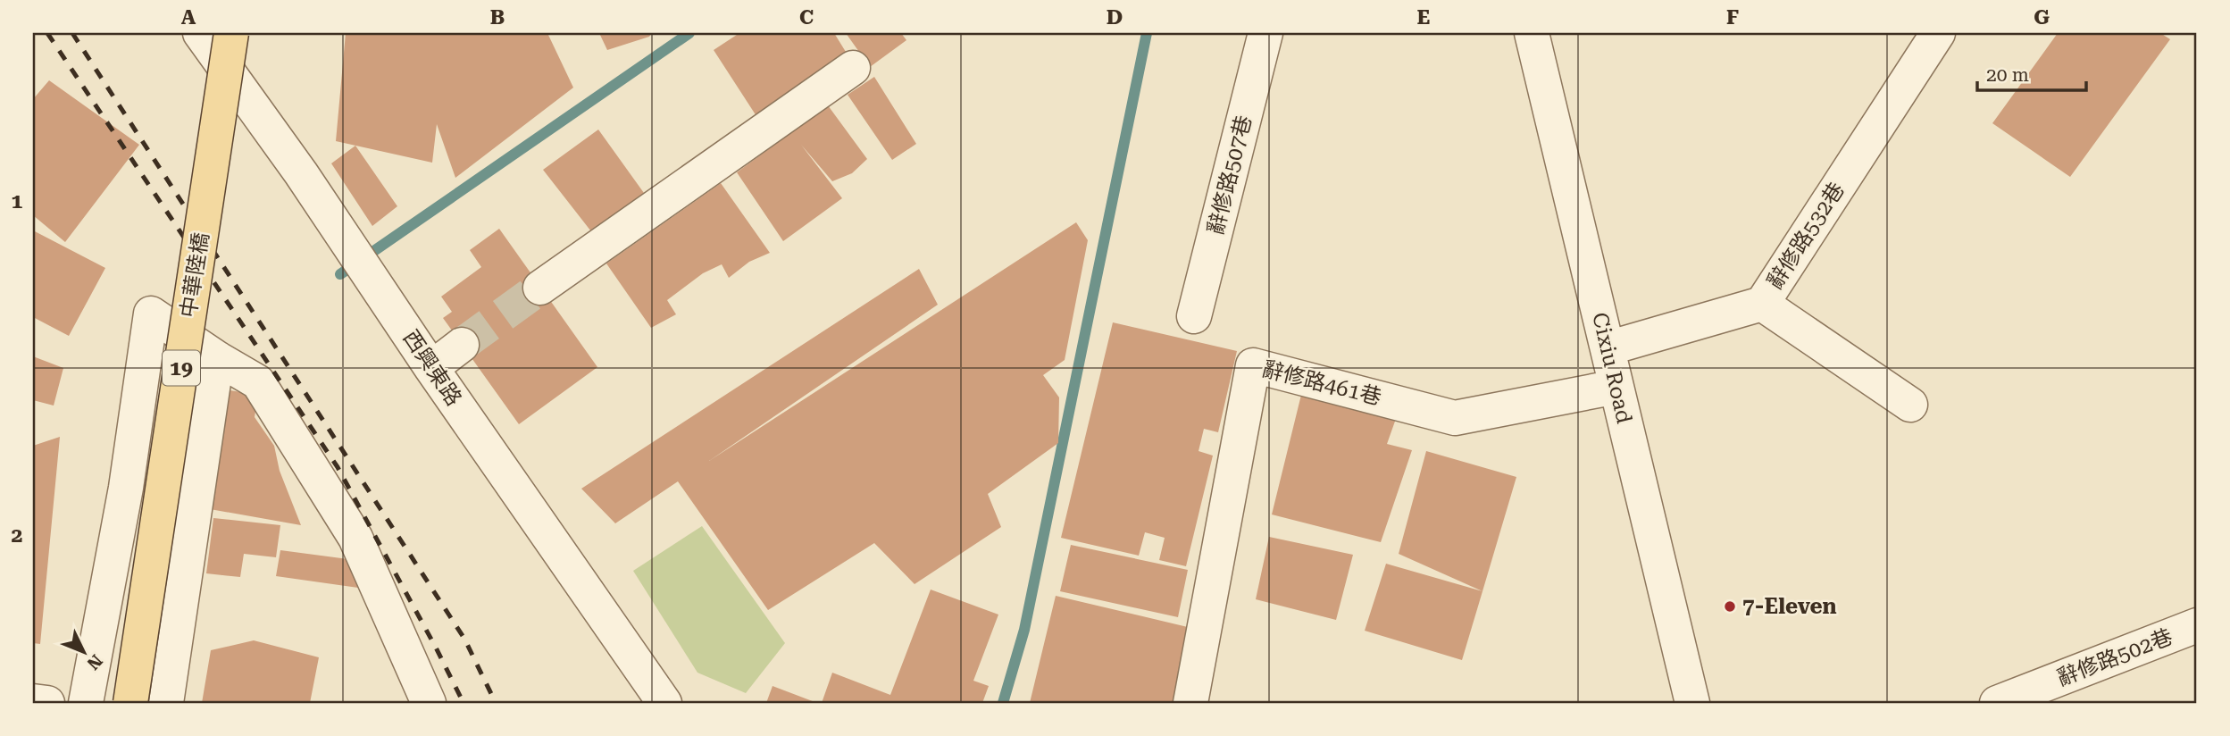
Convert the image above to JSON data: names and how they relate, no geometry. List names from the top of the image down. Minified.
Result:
{"streets":{"main road":["中華陸橋","19"],"street":["辭修路507巷","辭修路532巷","西興東路","Cixiu Road","辭修路461巷","辭修路502巷"]},"crossings":[["辭修路532巷","Cixiu Road"],["Cixiu Road","辭修路461巷"]],"places":["7-Eleven"],"scale_bar":"20 m","north":"bottom right","grid":{"columns":["A","B","C","D","E","F","G"],"rows":["1","2"]}}
